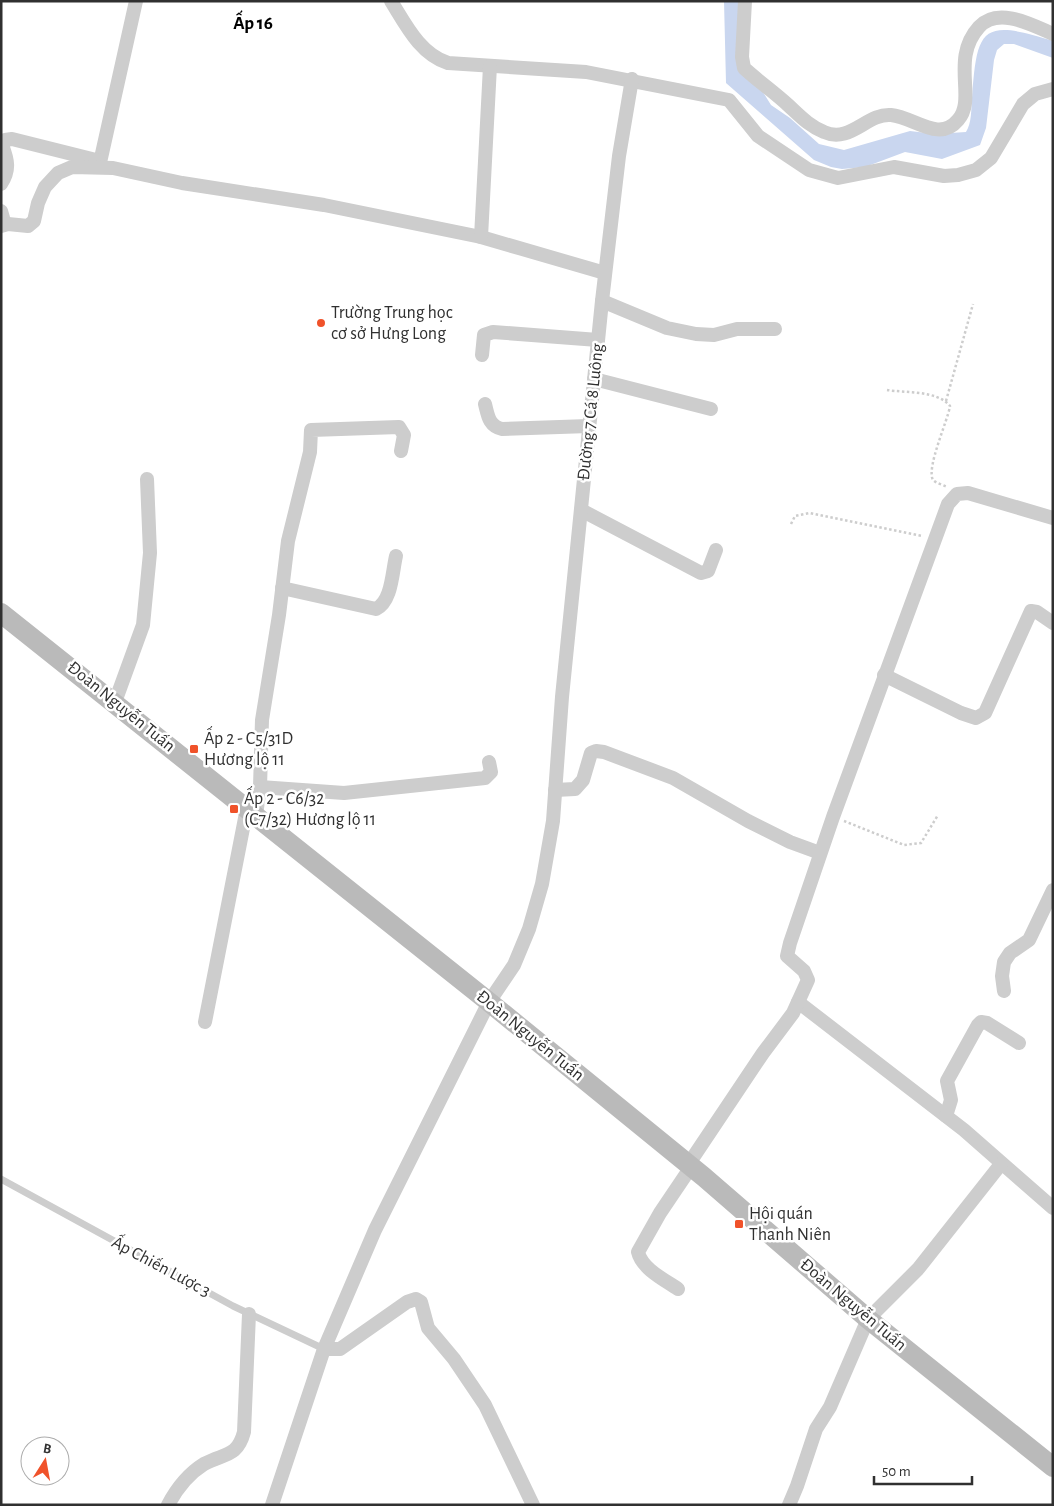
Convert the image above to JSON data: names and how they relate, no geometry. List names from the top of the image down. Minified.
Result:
{"streets":{"main road":["Đoàn Nguyễn Tuấn"],"street":["Đường 7 Cá 8 Luông"],"lane":["Ấp Chiến Lược 3"]},"crossings":[["Đường 7 Cá 8 Luông","Đoàn Nguyễn Tuấn"],["Đường 7 Cá 8 Luông","Ấp Chiến Lược 3"]],"districts":["Ấp 16"],"places":{"other":["Trường Trung học cơ sở Hưng Long"],"transit":["Ấp 2 - C5/31D Hương lộ 11","Ấp 2 - C6/32 (C7/32) Hương lộ 11","Hội quán Thanh Niên"]},"scale_bar":"50 m","north":"top"}
